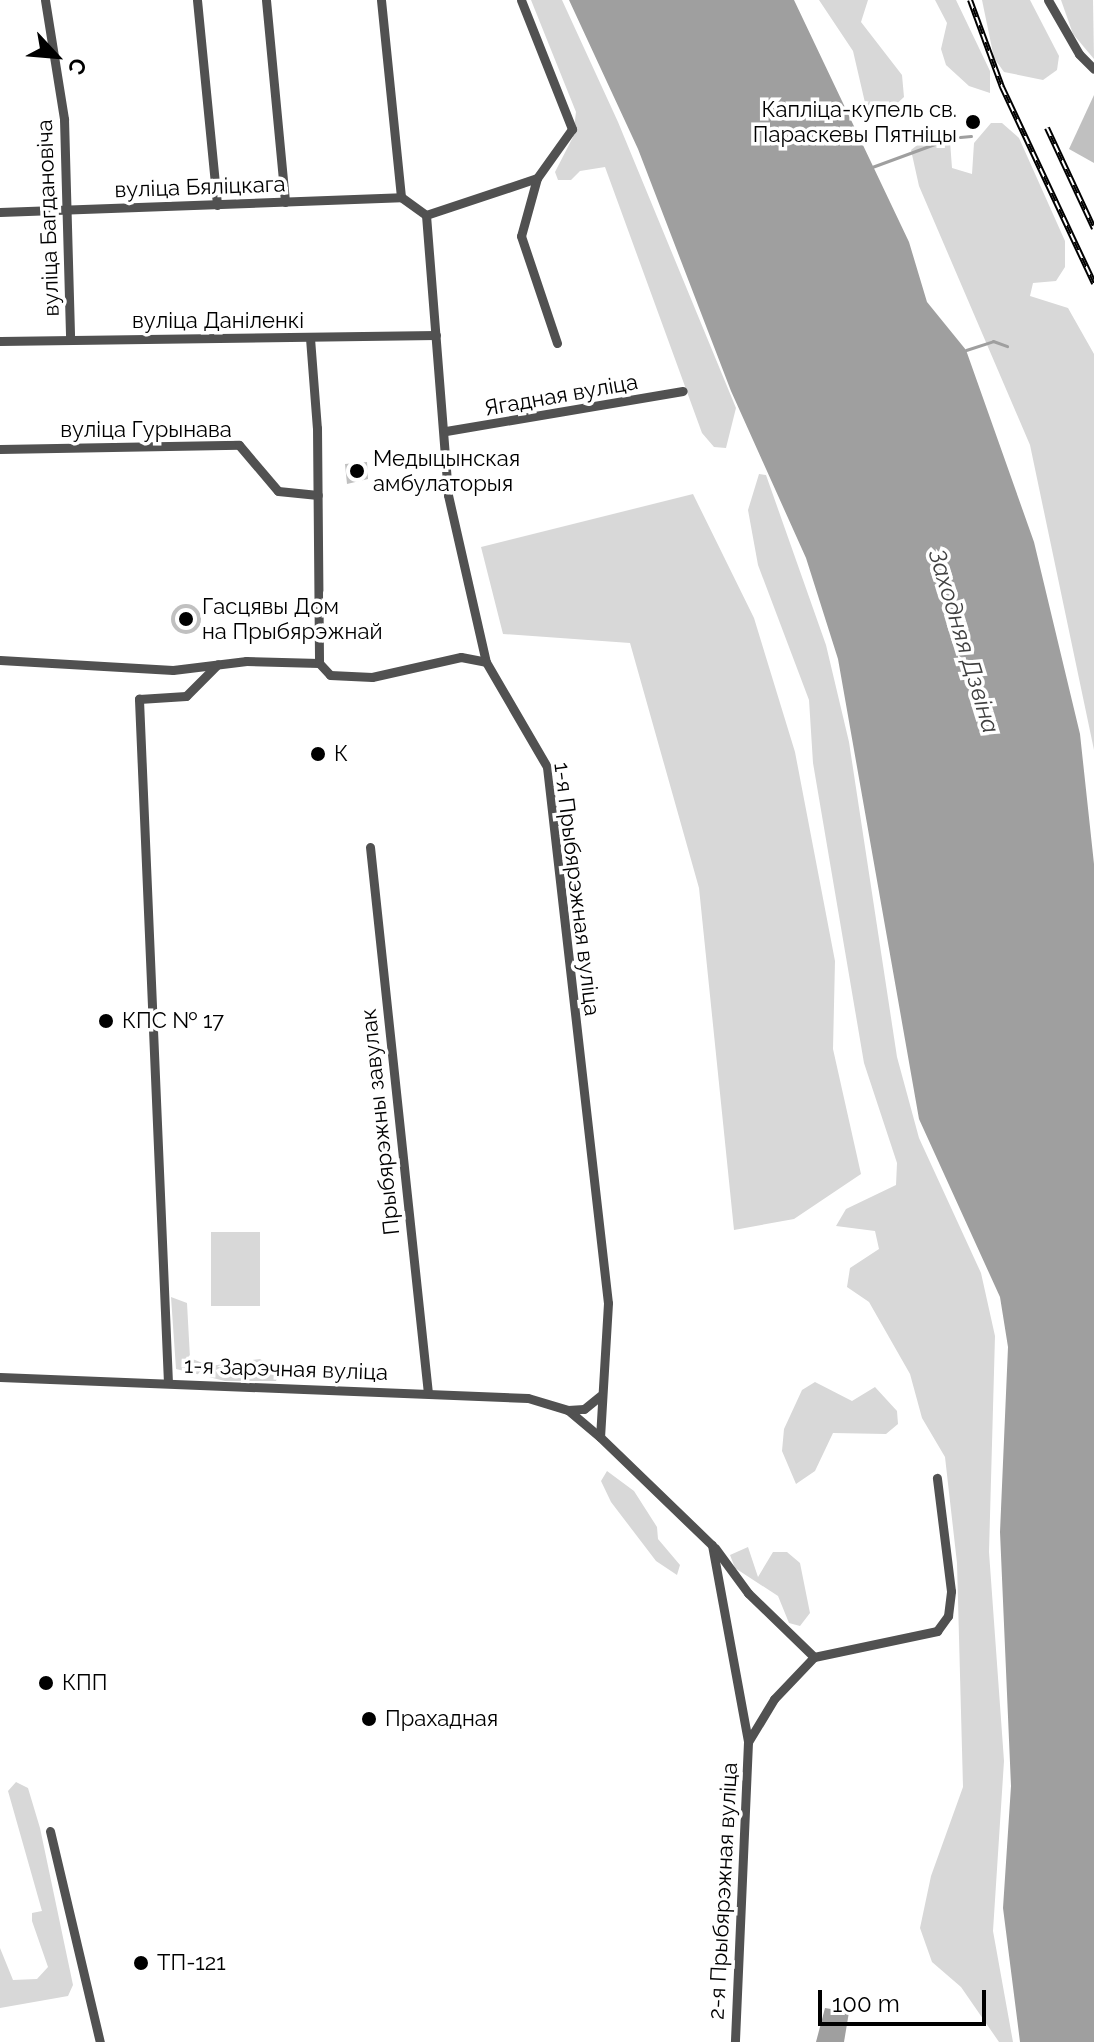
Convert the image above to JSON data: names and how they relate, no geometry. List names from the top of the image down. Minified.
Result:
{"streets":{"street":["вуліца Бяліцкага","вуліца Багдановіча","вуліца Даніленкі","Ягадная вуліца","вуліца Гурынава","1-я Прыбярэжная вуліца","Прыбярэжны завулак","1-я Зарэчная вуліца","2-я Прыбярэжная вуліца"]},"crossings":[["вуліца Бяліцкага","вуліца Багдановіча"],["вуліца Багдановіча","вуліца Даніленкі"],["вуліца Даніленкі","1-я Прыбярэжная вуліца"],["Ягадная вуліца","1-я Прыбярэжная вуліца"],["1-я Прыбярэжная вуліца","1-я Зарэчная вуліца"],["Прыбярэжны завулак","1-я Зарэчная вуліца"]],"water":["Заходняя Дзвіна"],"places":["Капліца-купель св. Параскевы Пятніцы","Медыцынская амбулаторыя","Гасцявы Дом на Прыбярэжнай","К","КПС № 17","КПП","Прахадная","ТП-121"],"scale_bar":"100 m","north":"bottom right"}
